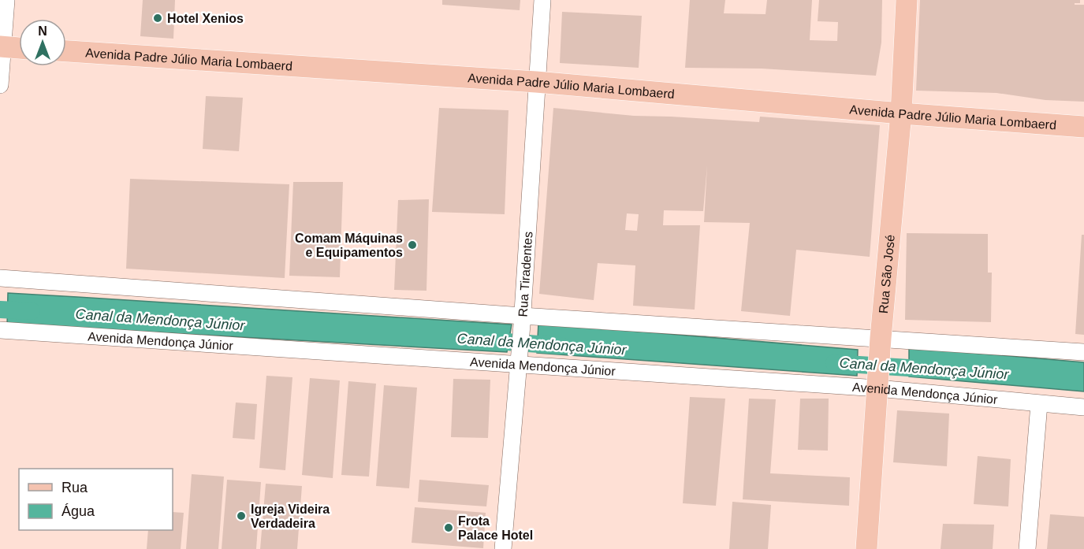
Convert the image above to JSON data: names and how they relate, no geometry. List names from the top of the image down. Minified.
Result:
{"streets":{"main road":["Avenida Padre Júlio Maria Lombaerd","Rua São José"],"street":["Rua Tiradentes","Avenida Mendonça Júnior"]},"crossings":[["Avenida Padre Júlio Maria Lombaerd","Rua São José"],["Avenida Padre Júlio Maria Lombaerd","Rua Tiradentes"],["Rua São José","Avenida Mendonça Júnior"],["Rua Tiradentes","Avenida Mendonça Júnior"]],"water":["Canal da Mendonça Júnior"],"places":["Hotel Xenios","Comam Máquinas e Equipamentos","Igreja Videira Verdadeira","Frota Palace Hotel"],"legend":["Rua","Água"],"north":"top"}
